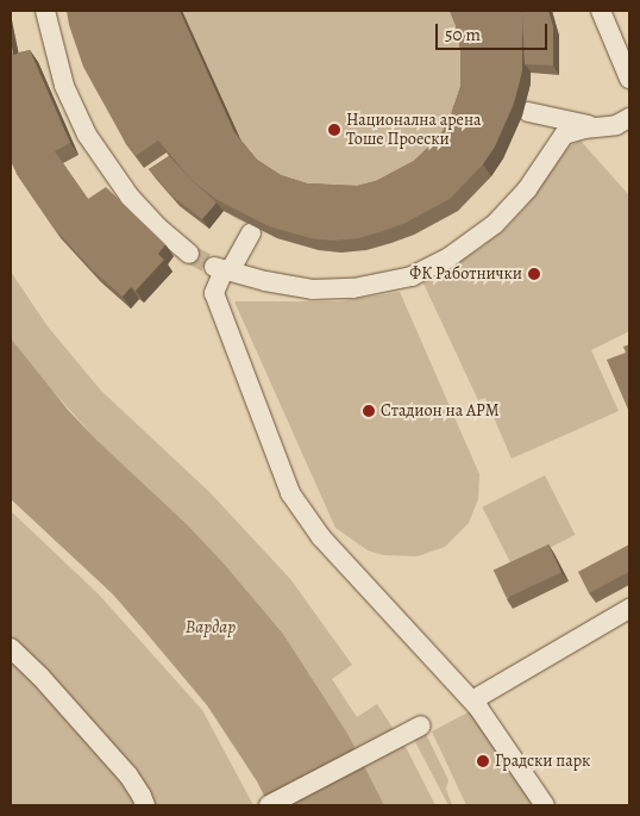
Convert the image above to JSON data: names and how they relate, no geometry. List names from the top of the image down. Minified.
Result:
{"water":["Вардар"],"places":["Национална арена Тоше Проески","ФК Работнички","Стадион на АРМ","Градски парк"],"scale_bar":"50 m"}
